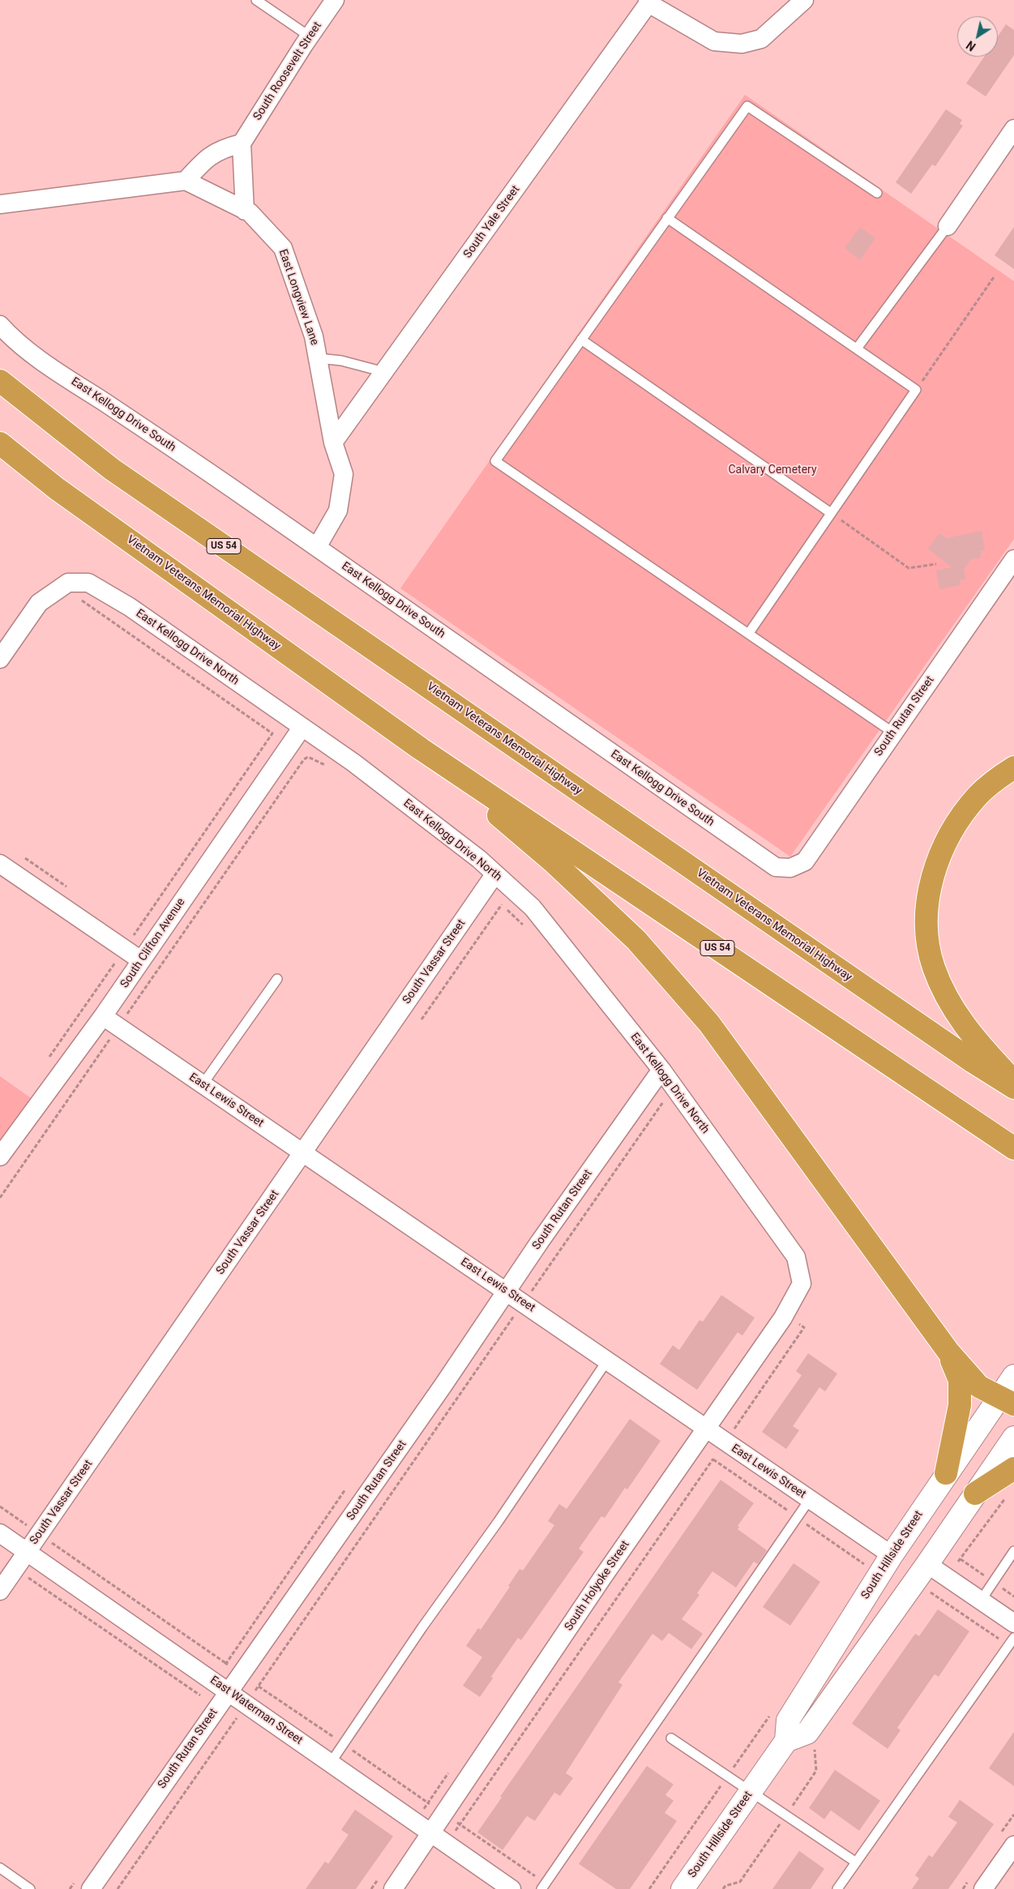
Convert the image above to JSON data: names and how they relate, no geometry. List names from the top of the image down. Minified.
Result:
{"streets":{"highway":["US 54","Vietnam Veterans Memorial Highway"],"main road":["South Hillside Street"],"street":["South Roosevelt Street","South Yale Street","East Longview Lane","East Kellogg Drive South","East Kellogg Drive North","South Rutan Street","South Clifton Avenue","South Vassar Street","East Lewis Street","South Holyoke Street","East Waterman Street"]},"crossings":[["South Yale Street","East Longview Lane"],["East Longview Lane","East Kellogg Drive South"],["East Kellogg Drive South","South Rutan Street"],["East Kellogg Drive North","South Rutan Street"],["East Kellogg Drive North","South Clifton Avenue"],["East Kellogg Drive North","South Vassar Street"],["East Kellogg Drive North","South Holyoke Street"],["South Rutan Street","East Lewis Street"],["South Rutan Street","East Waterman Street"],["South Clifton Avenue","East Lewis Street"],["South Vassar Street","East Lewis Street"],["South Vassar Street","East Waterman Street"],["East Lewis Street","South Hillside Street"],["East Lewis Street","South Holyoke Street"],["South Holyoke Street","East Waterman Street"]],"parks":["Calvary Cemetery"],"north":"bottom left"}
